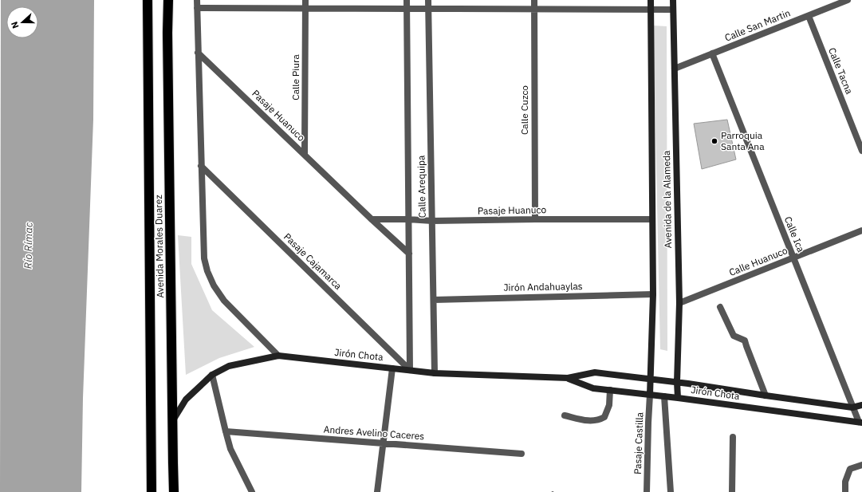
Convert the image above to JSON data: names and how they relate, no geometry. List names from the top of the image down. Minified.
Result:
{"streets":{"highway":["Avenida Morales Duarez"],"street":["Calle San Martin","Calle Tacna","Calle Piura","Calle Cuzco","Pasaje Huanuco","Calle Arequipa","Avenida de la Alameda","Calle Ica","Pasaje Cajamarca","Calle Huanuco","Jirón Andahuaylas","Jirón Chota","Andres Avelino Caceres","Pasaje Castilla"]},"crossings":[["Calle San Martin","Calle Tacna"],["Calle San Martin","Avenida de la Alameda"],["Calle San Martin","Calle Ica"],["Calle Piura","Pasaje Huanuco"],["Calle Cuzco","Pasaje Huanuco"],["Pasaje Huanuco","Calle Arequipa"],["Pasaje Huanuco","Avenida de la Alameda"],["Calle Arequipa","Pasaje Cajamarca"],["Calle Arequipa","Jirón Andahuaylas"],["Calle Arequipa","Jirón Chota"],["Avenida de la Alameda","Calle Huanuco"],["Avenida de la Alameda","Jirón Andahuaylas"],["Avenida de la Alameda","Jirón Chota"],["Avenida de la Alameda","Pasaje Castilla"],["Calle Ica","Calle Huanuco"],["Calle Ica","Jirón Chota"],["Avenida Morales Duarez","Jirón Chota"],["Pasaje Cajamarca","Jirón Chota"],["Jirón Chota","Pasaje Castilla"]],"water":["Río Rímac"],"places":["Parroquia Santa Ana"],"north":"left"}
